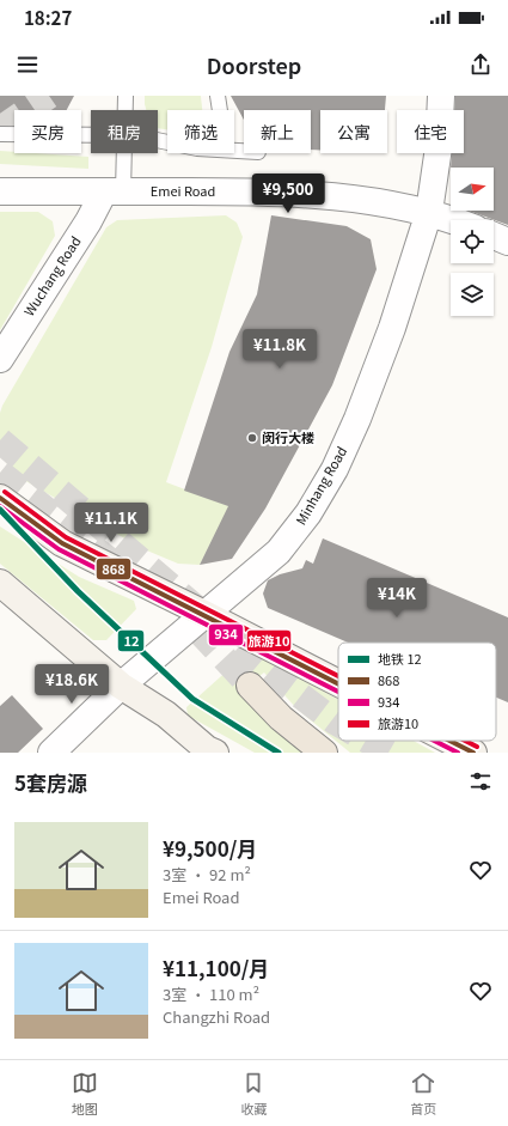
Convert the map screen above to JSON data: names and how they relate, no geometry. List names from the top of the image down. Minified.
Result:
{"streets":{"street":["Emei Road","Wuchang Road","Minhang Road"]},"crossings":[["Emei Road","Wuchang Road"],["Emei Road","Minhang Road"]],"places":["闵行大楼"],"lines":["transit line 旅游10","transit line 868","transit line 934","metro line 12"],"legend":["地铁 12","868","934","旅游10"],"north":"right","page":{"status":"18:27","header":"Doorstep","chip":["买房","租房","筛选","新上","公寓","住宅"],"price":["¥9,500","¥11.8K","¥11.1K","¥14K","¥18.6K"],"heading":"5套房源","list":[{"name":"¥9,500/月","note":"3室 · 92 m² · Emei Road"},{"name":"¥11,100/月","note":"3室 · 110 m² · Changzhi Road"}],"tabs":["地图","收藏","首页"]}}
